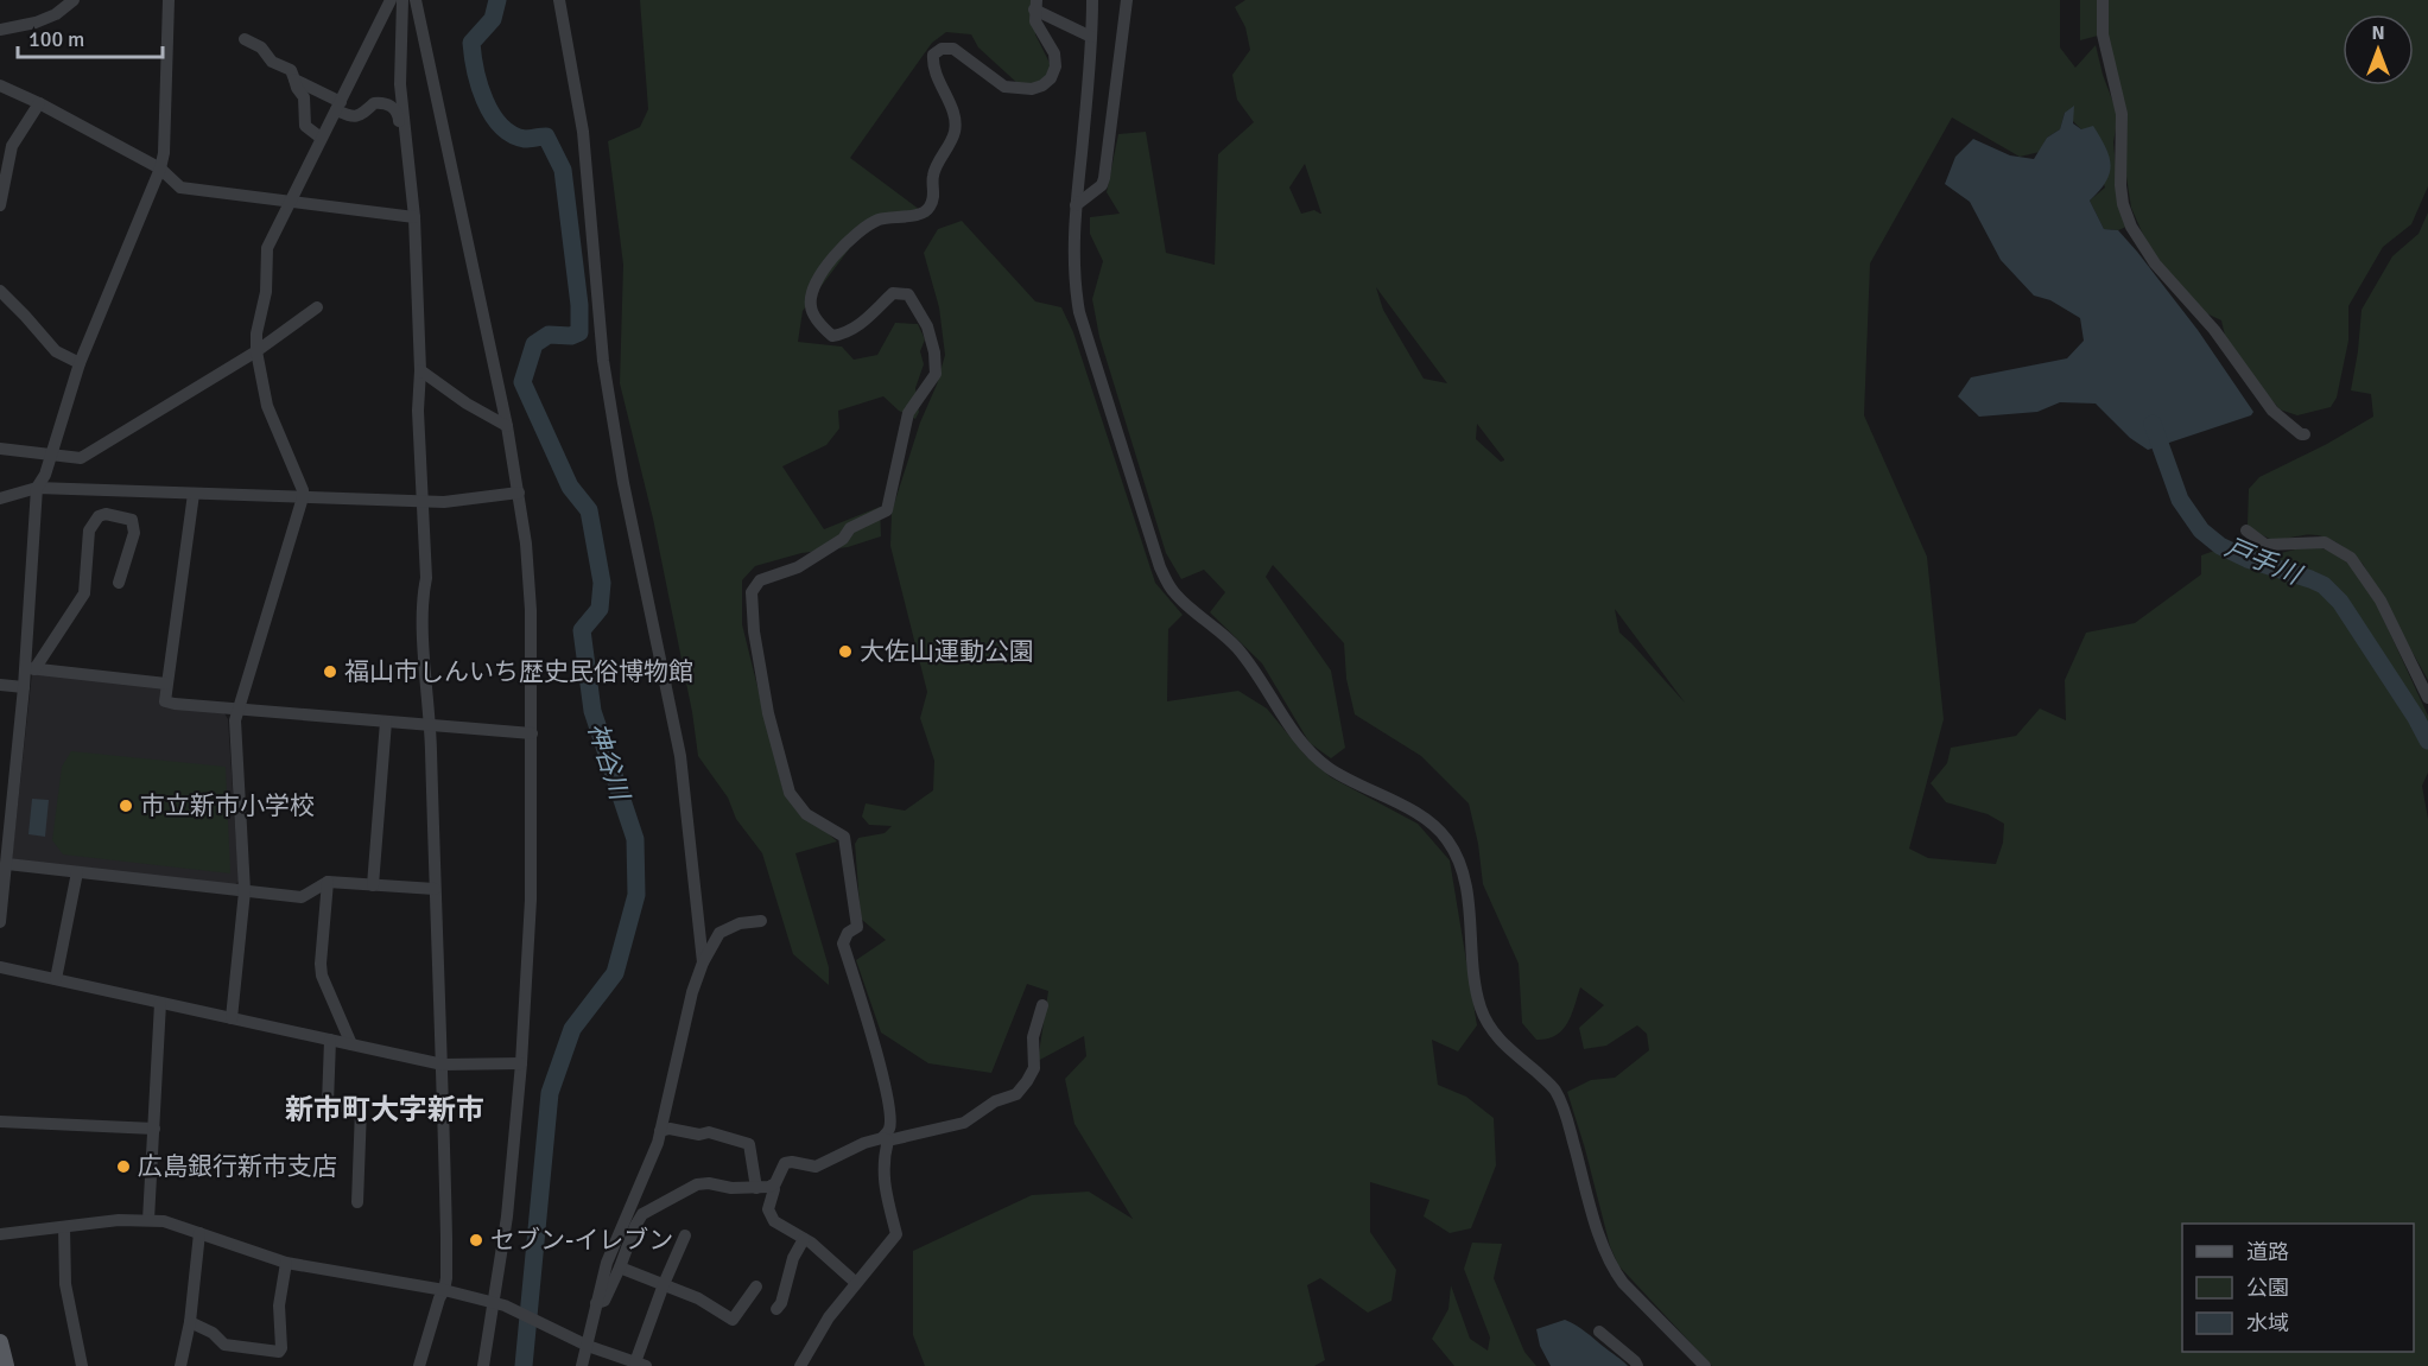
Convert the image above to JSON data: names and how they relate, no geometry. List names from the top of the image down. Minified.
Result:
{"districts":["新市町大字新市"],"water":["戸手川","神谷川"],"places":["大佐山運動公園","福山市しんいち歴史民俗博物館","市立新市小学校","広島銀行新市支店","セブン-イレブン"],"legend":["道路","公園","水域"],"scale_bar":"100 m","north":"top"}
